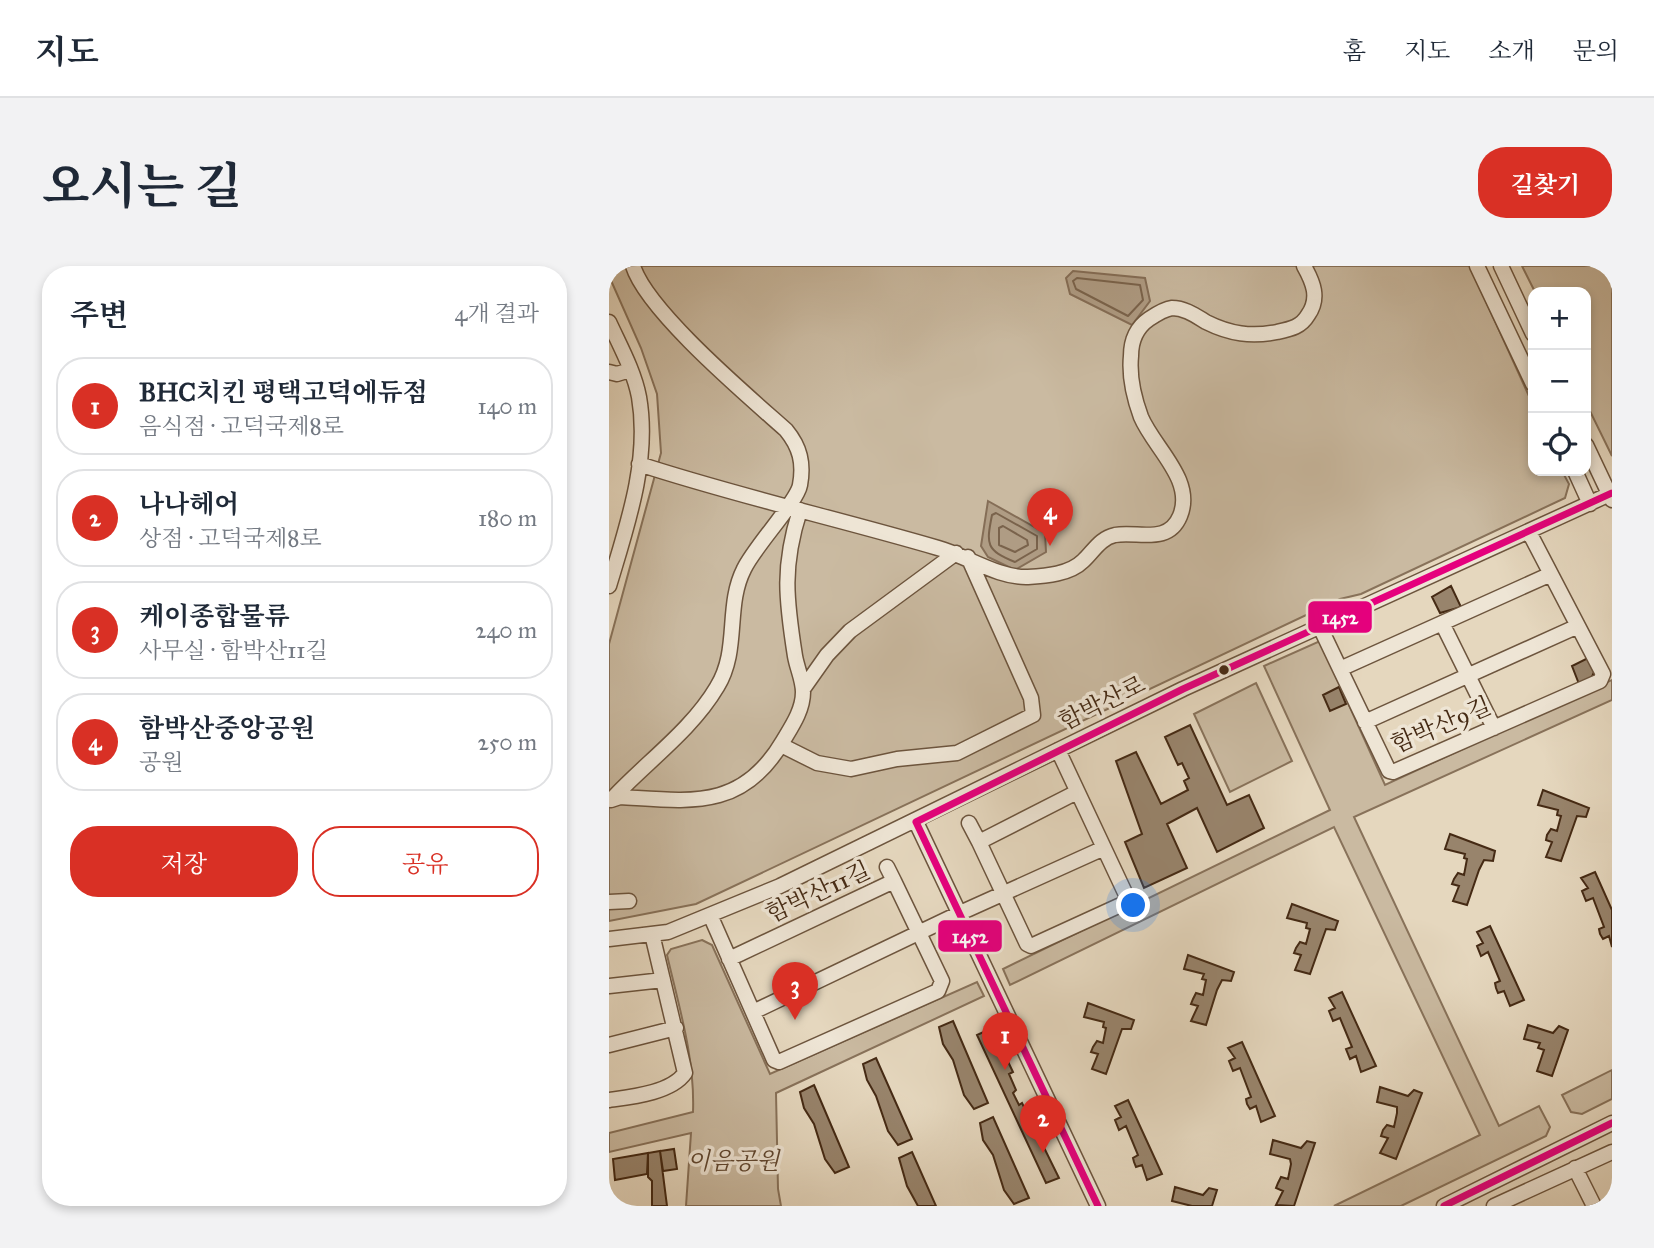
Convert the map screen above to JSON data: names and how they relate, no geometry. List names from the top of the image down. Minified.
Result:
{"streets":{"street":["함박산로","함박산9길","함박산11길"]},"crossings":[["함박산로","함박산9길"],["함박산로","함박산11길"]],"parks":["이음공원"],"lines":["transit line 1452"],"page":{"header":"지도","nav":["홈","지도","소개","문의"],"title":"오시는 길","buttons":["길찾기",["저장","공유"]],"heading":["주변","4개 결과"],"map_buttons":["+","−"],"list":[{"mark":"1","name":"BHC치킨 평택고덕에듀점","note":"음식점 · 고덕국제8로","value":"140 m"},{"mark":"2","name":"나나헤어","note":"상점 · 고덕국제8로","value":"180 m"},{"mark":"3","name":"케이종합물류","note":"사무실 · 함박산11길","value":"240 m"},{"mark":"4","name":"함박산중앙공원","note":"공원","value":"250 m"}],"pins":["4","3","1","2"]}}
